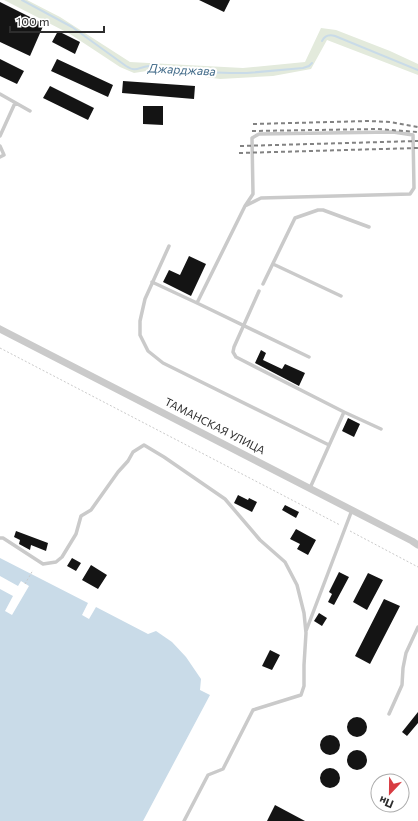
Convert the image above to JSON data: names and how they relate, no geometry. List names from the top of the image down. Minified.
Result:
{"streets":{"street":["ТАМАНСКАЯ УЛИЦА"]},"water":["Джарджава"],"scale_bar":"100 m","north":"bottom"}
